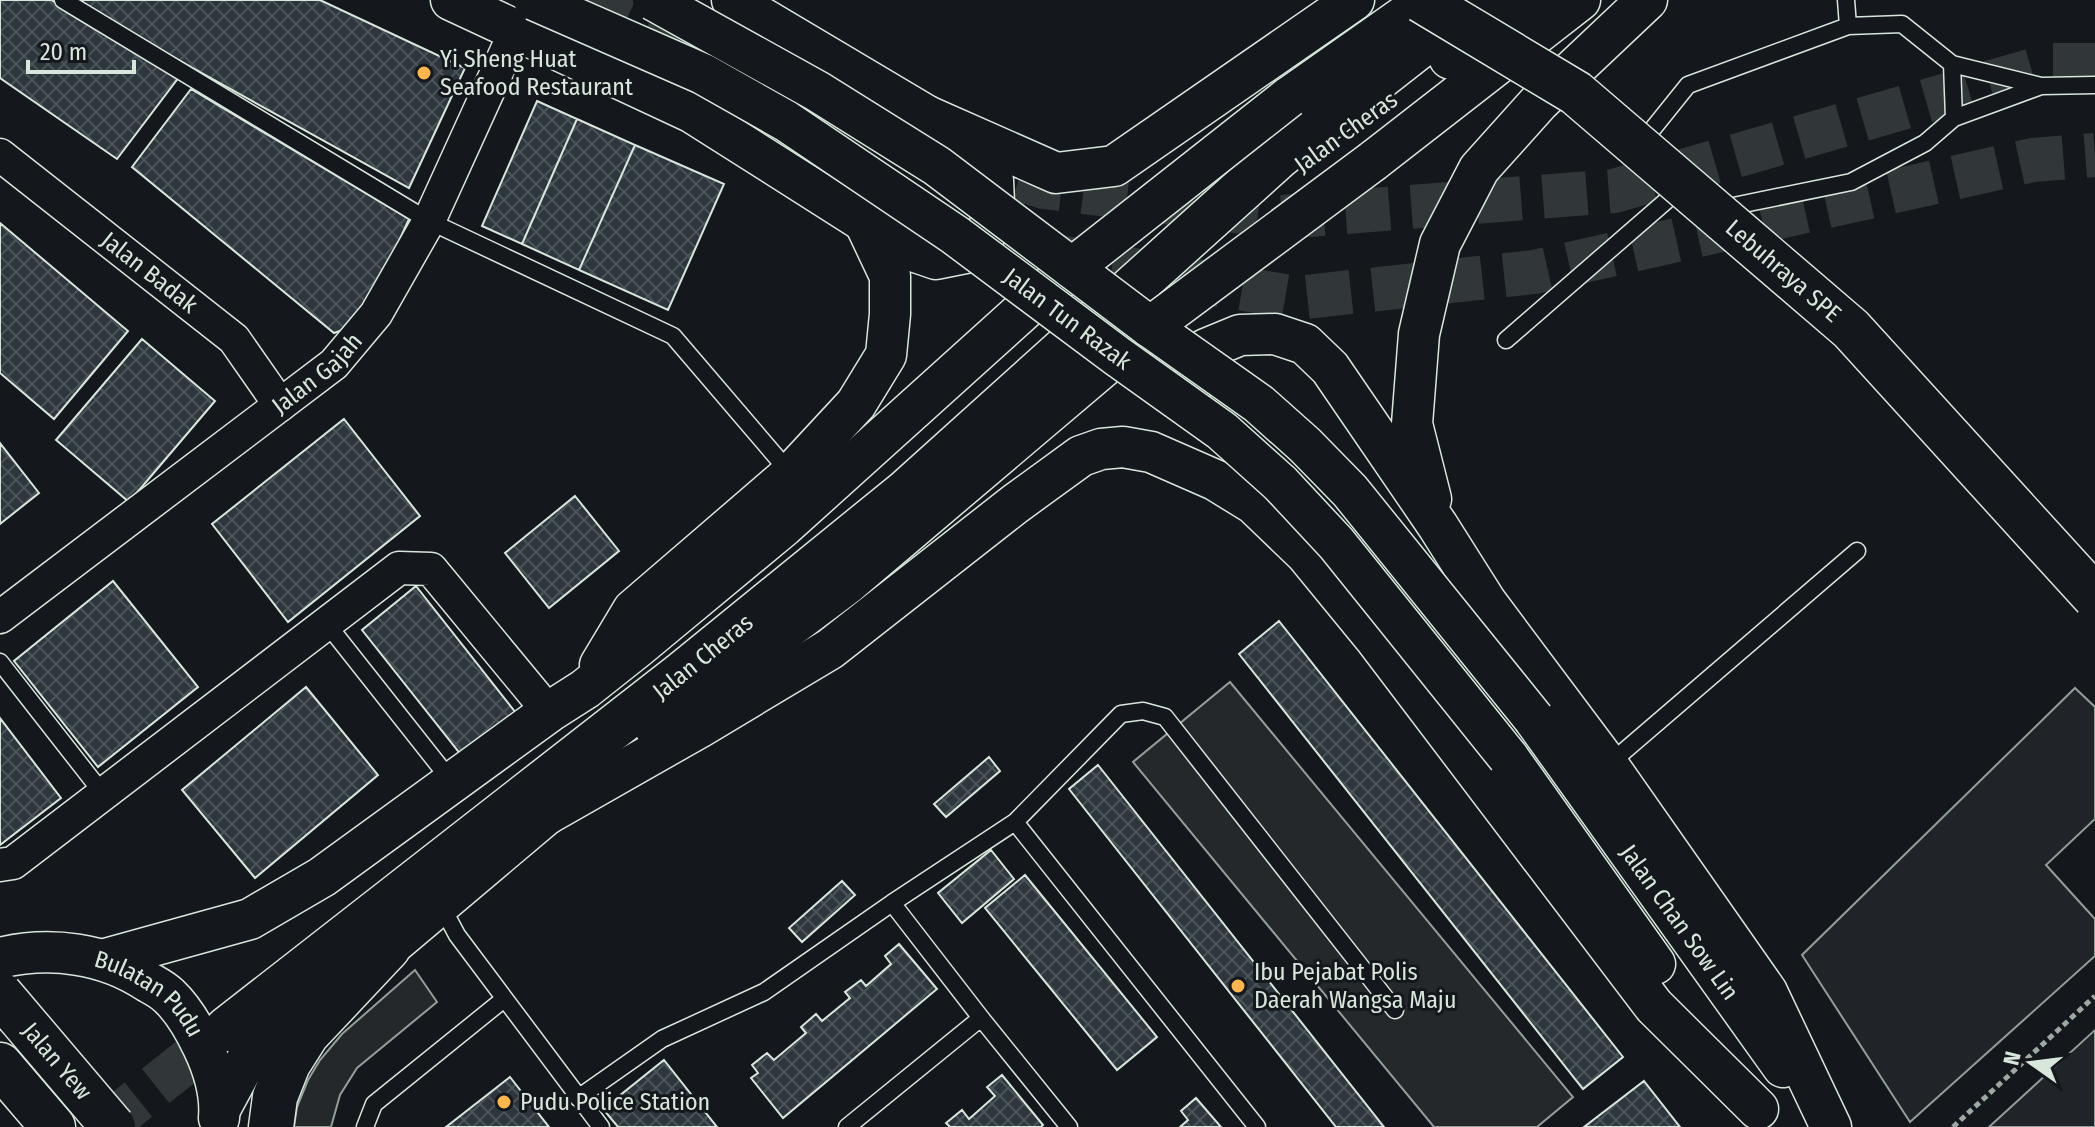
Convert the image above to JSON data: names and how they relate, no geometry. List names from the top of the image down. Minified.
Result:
{"streets":{"main road":["Jalan Cheras","Lebuhraya SPE","Jalan Yew"],"street":["Jalan Badak","Jalan Tun Razak","Jalan Gajah","Jalan Chan Sow Lin","Bulatan Pudu"]},"crossings":[["Jalan Badak","Jalan Gajah"],["Jalan Tun Razak","Jalan Gajah"],["Jalan Tun Razak","Jalan Chan Sow Lin"]],"places":["Yi Sheng Huat Seafood Restaurant","Ibu Pejabat Polis Daerah Wangsa Maju","Pudu Police Station"],"scale_bar":"20 m","north":"left"}
